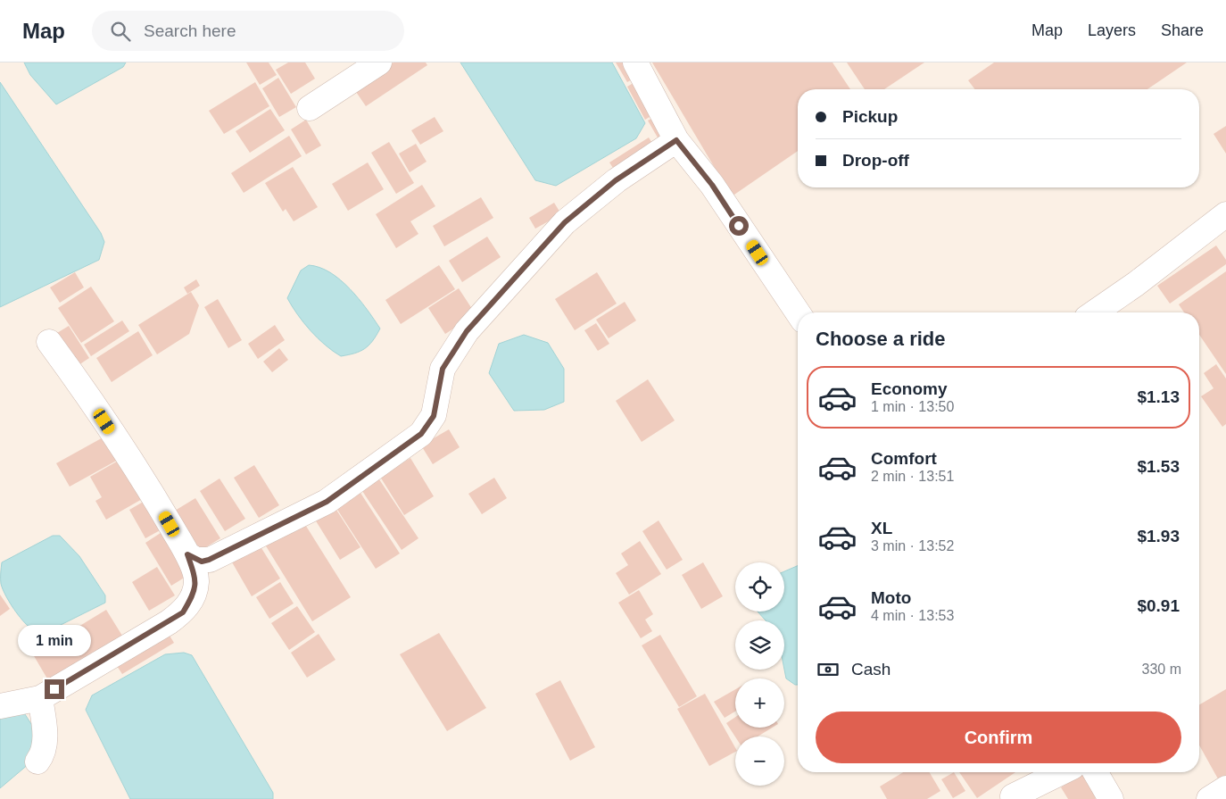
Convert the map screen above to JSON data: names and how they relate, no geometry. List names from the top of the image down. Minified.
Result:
{"page":{"header":"Map","search":"Search here","nav":["Map","Layers","Share"],"banner":["Pickup","Drop-off"],"heading":"Choose a ride","list":[{"name":"Economy","note":"1 min · 13:50","value":"$1.13"},{"name":"Comfort","note":"2 min · 13:51","value":"$1.53"},{"name":"XL","note":"3 min · 13:52","value":"$1.93"},{"name":"Moto","note":"4 min · 13:53","value":"$0.91"}],"map_buttons":["+","−"],"bubble":"1 min","pay":["Cash","330 m"],"buttons":"Confirm"}}
